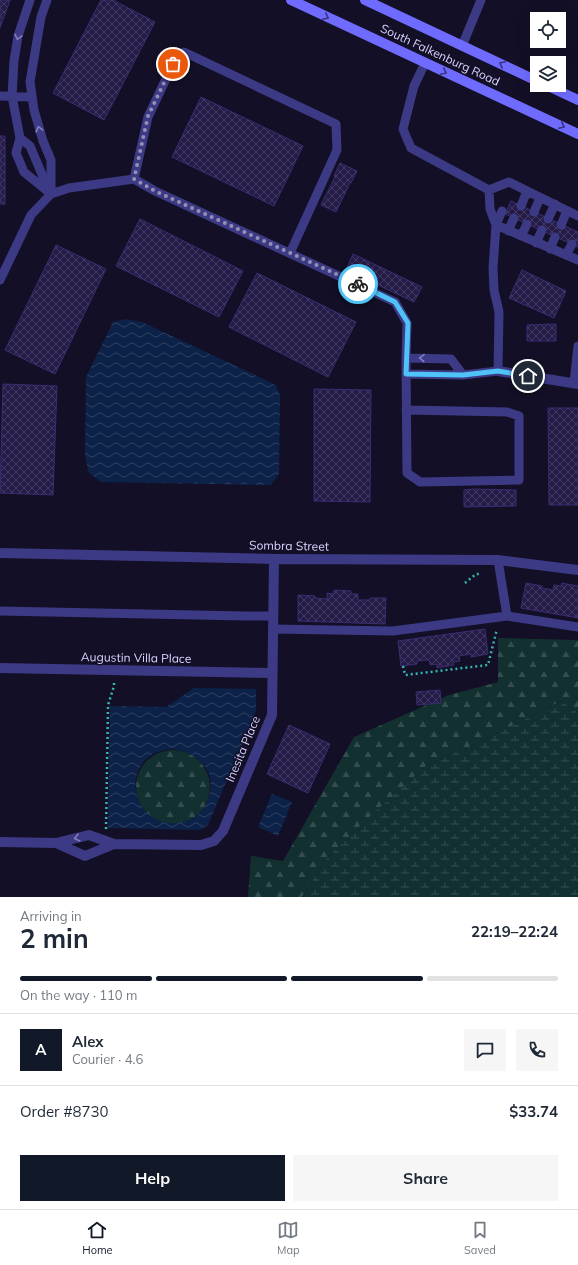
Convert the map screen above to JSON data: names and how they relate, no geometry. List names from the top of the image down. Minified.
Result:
{"streets":{"street":["South Falkenburg Road","Sombra Street","Augustin Villa Place","Inesita Place"]},"crossings":[["Sombra Street","Inesita Place"],["Augustin Villa Place","Inesita Place"]],"page":{"heading":["2 min","Arriving in","22:19–22:24"],"panel":["Alex","Courier · 4.6","Order #8730","$33.74"],"bar":"On the way · 110 m","round":"A","buttons":["Help","Share"],"tabs":["Home","Map","Saved"]}}
